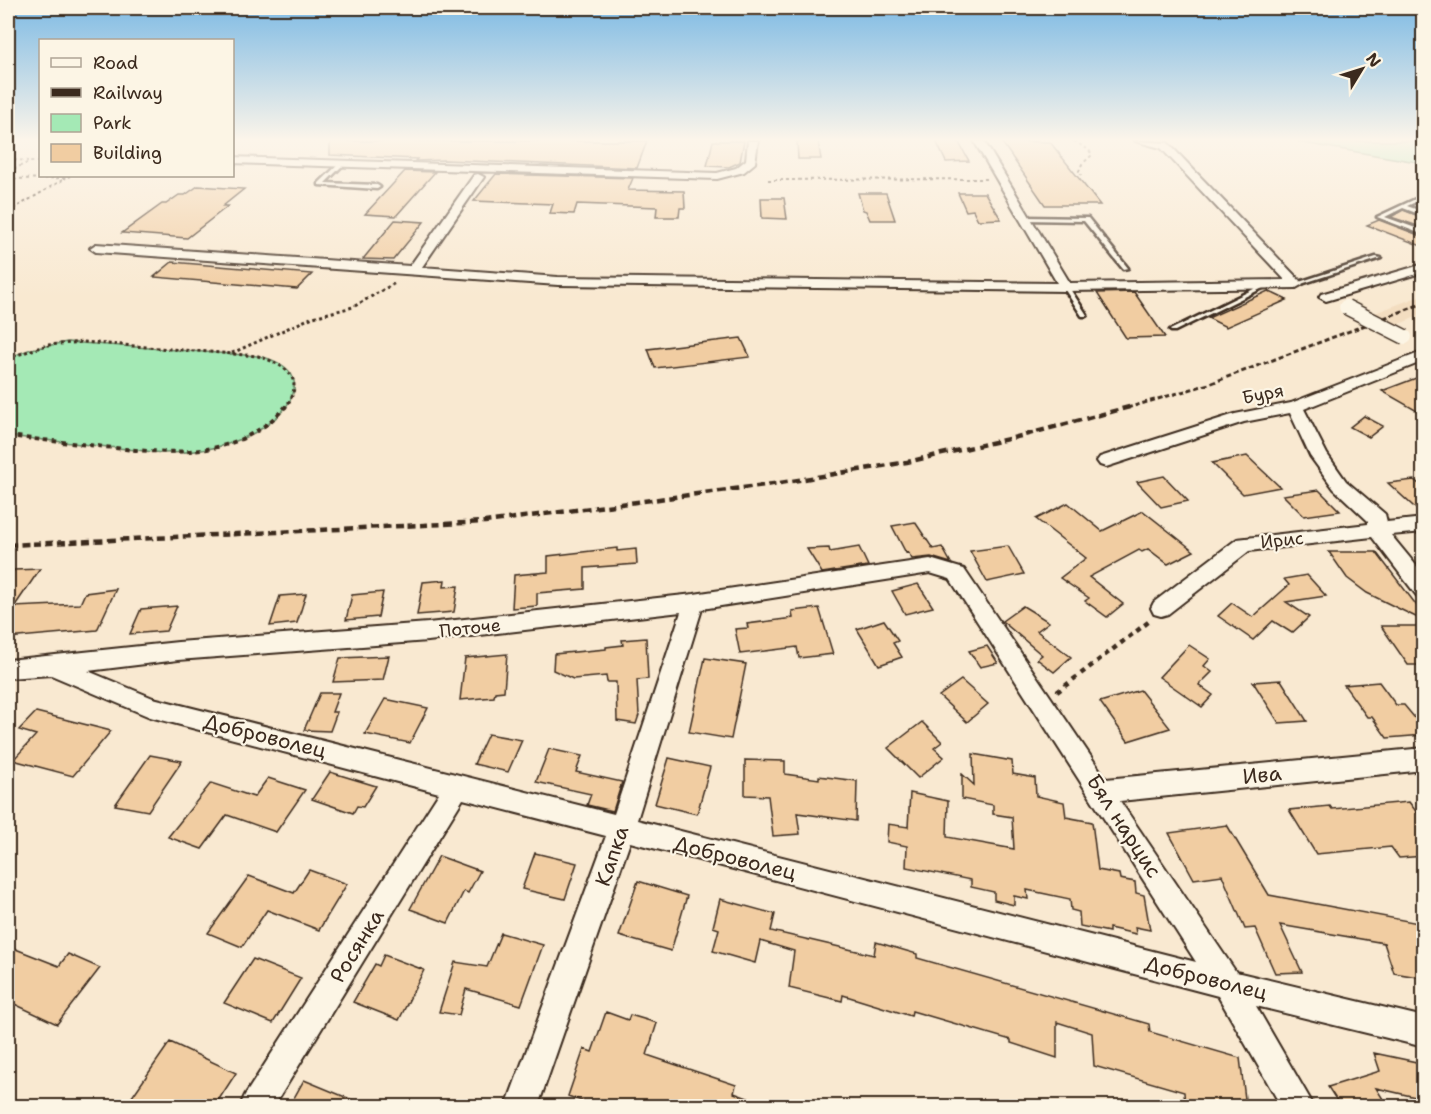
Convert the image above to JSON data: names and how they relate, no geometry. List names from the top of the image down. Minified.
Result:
{"streets":{"street":["Буря","Ирис","Поточе","Доброволец","Ива","Бял нарцис","Капка","Росянка"]},"crossings":[["Поточе","Доброволец"],["Поточе","Бял нарцис"],["Поточе","Капка"],["Доброволец","Бял нарцис"],["Доброволец","Капка"],["Доброволец","Росянка"],["Ива","Бял нарцис"]],"legend":["Road","Railway","Park","Building"],"north":"top right"}
